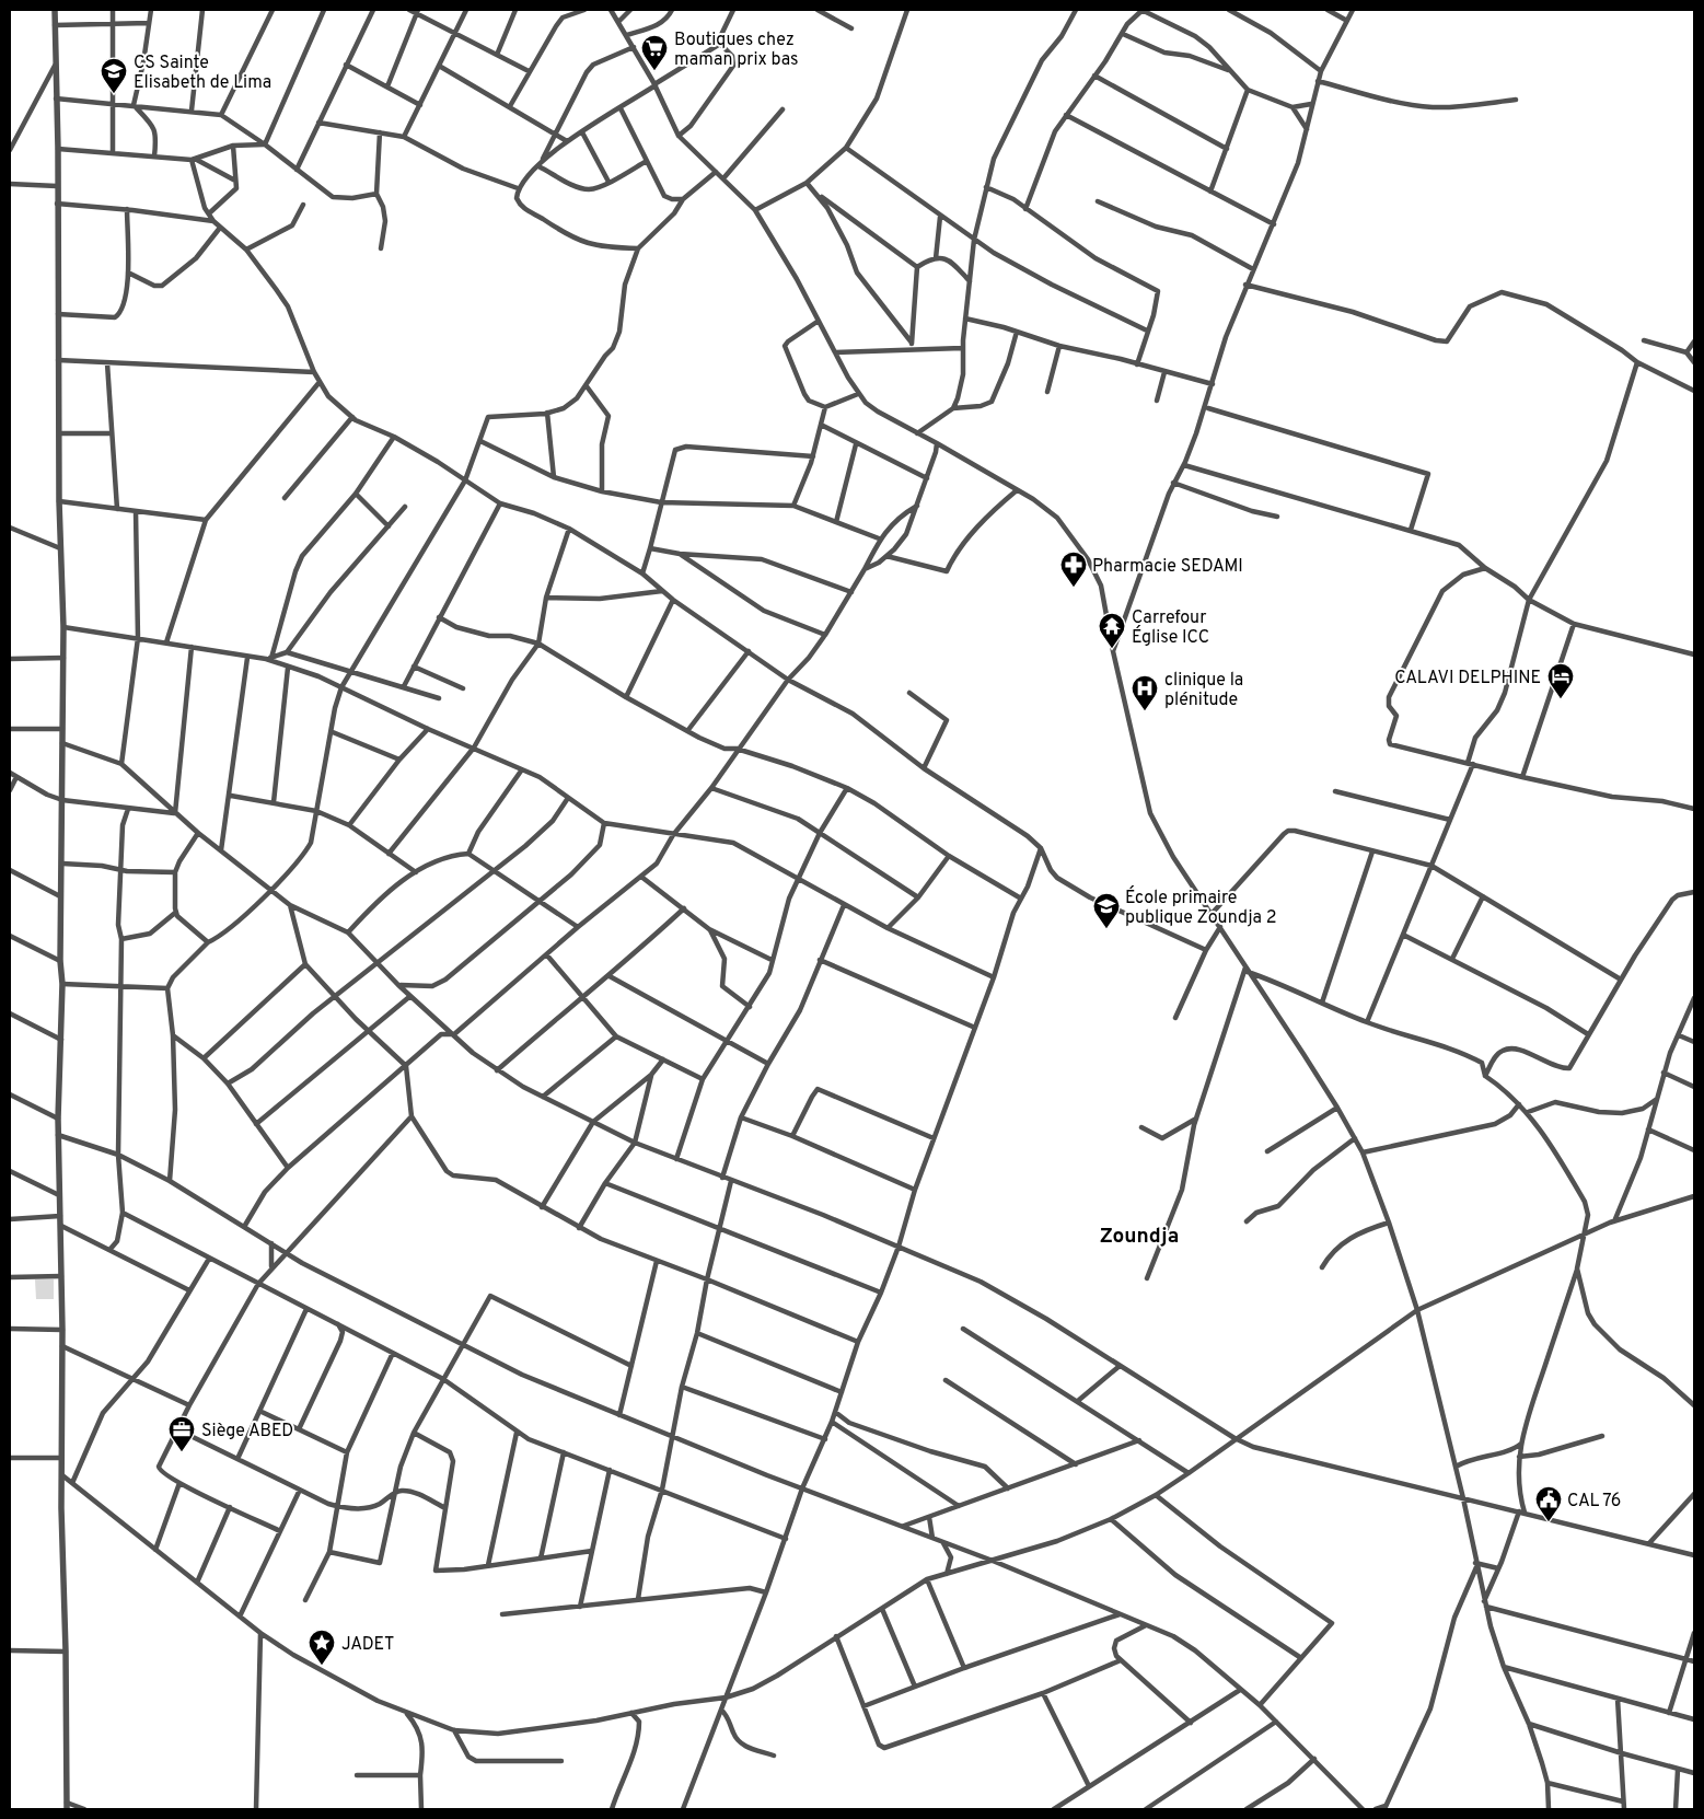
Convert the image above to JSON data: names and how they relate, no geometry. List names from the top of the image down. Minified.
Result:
{"districts":["Zoundja"],"places":{"supermarket":["Boutiques chez maman prix bas"],"school or university":["CS Sainte Elisabeth de Lima","École primaire publique Zoundja 2"],"pharmacy":["Pharmacie SEDAMI"],"temple":["Carrefour Église ICC"],"hotel":["CALAVI DELPHINE"],"hospital":["clinique la plénitude"],"office":["Siège ABED"],"public building":["CAL 76"],"place":["JADET"]}}
